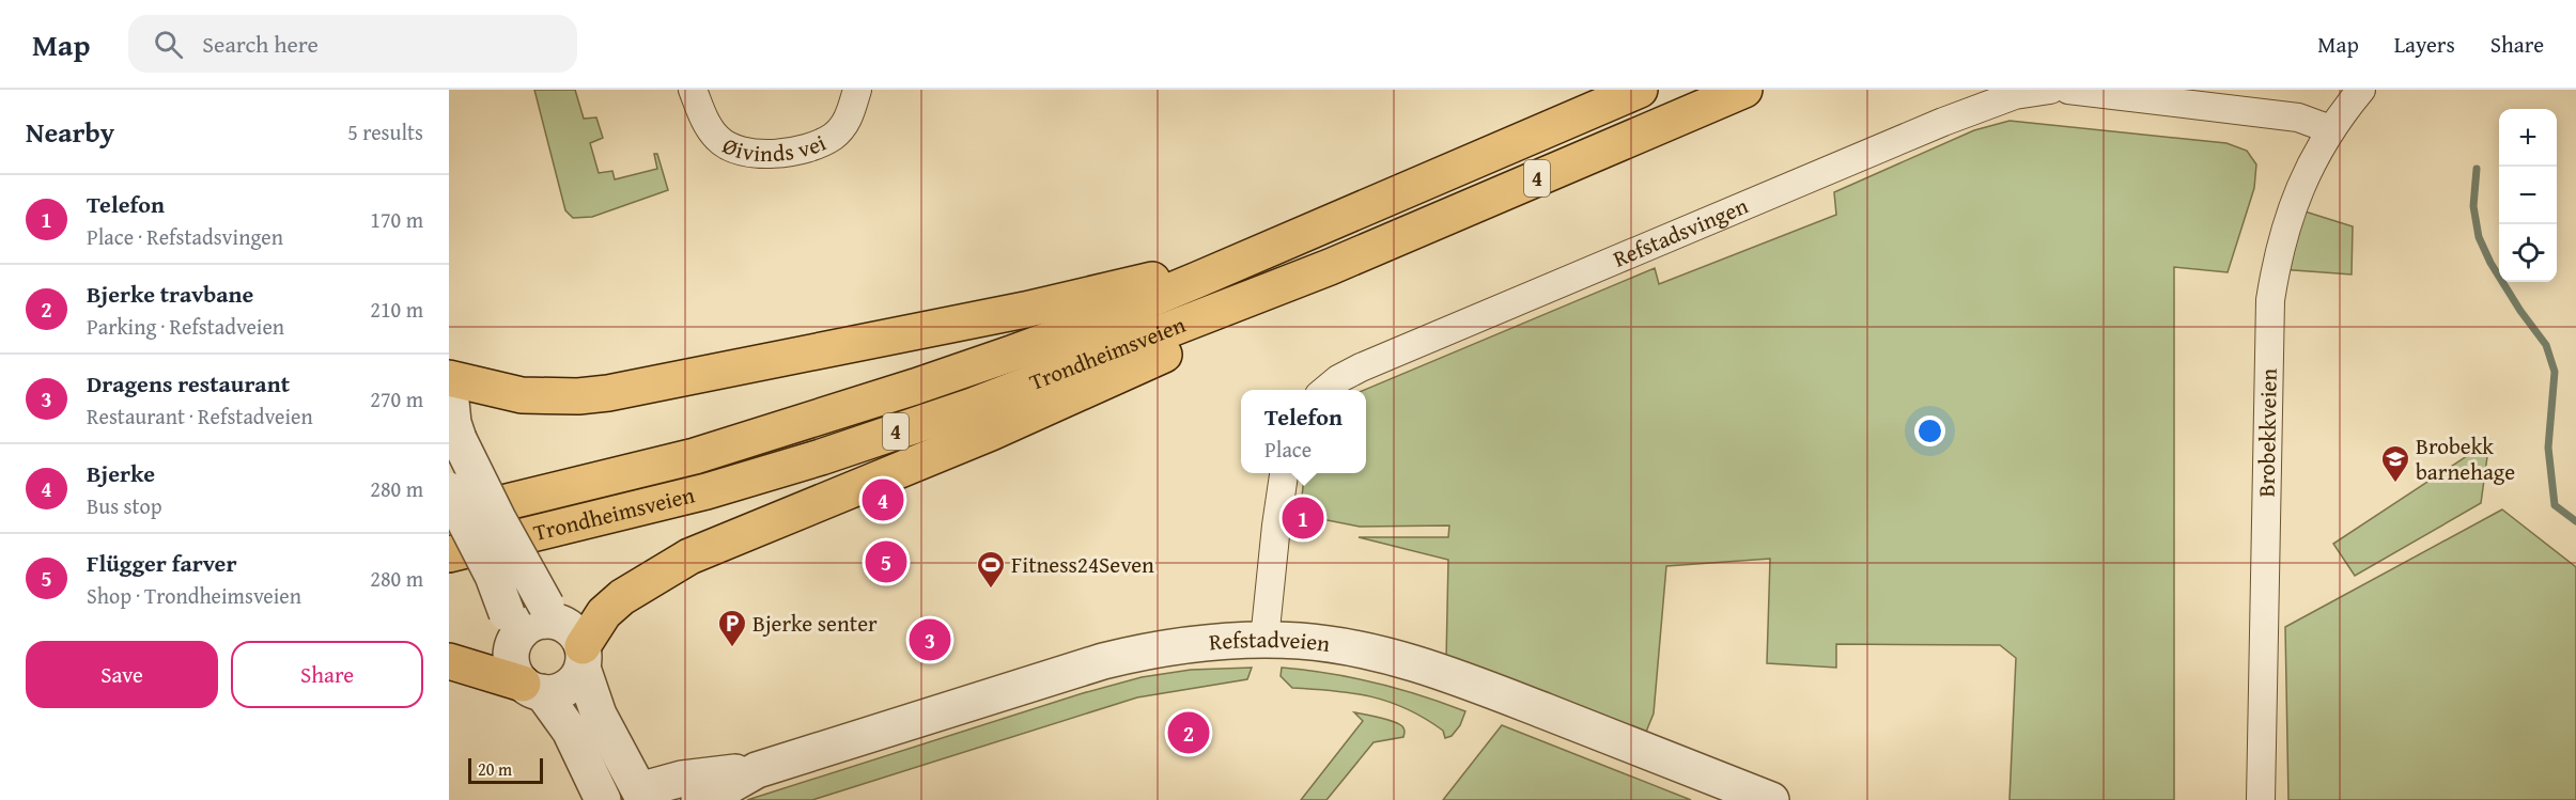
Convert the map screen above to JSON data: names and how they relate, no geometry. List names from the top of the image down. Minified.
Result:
{"streets":{"highway":["4","Trondheimsveien"],"street":["Øivinds vei","Refstadsvingen","Brobekkveien","Refstadveien"]},"crossings":[["4","Trondheimsveien"]],"places":{"school or university":["Brobekk barnehage"],"sports":["Fitness24Seven"],"parking":["Bjerke senter"]},"scale_bar":"20 m","page":{"header":"Map","search":"Search here","nav":["Map","Layers","Share"],"heading":["Nearby","5 results"],"map_buttons":["+","−"],"list":[{"mark":"1","name":"Telefon","note":"Place · Refstadsvingen","value":"170 m"},{"mark":"2","name":"Bjerke travbane","note":"Parking · Refstadveien","value":"210 m"},{"mark":"3","name":"Dragens restaurant","note":"Restaurant · Refstadveien","value":"270 m"},{"mark":"4","name":"Bjerke","note":"Bus stop","value":"280 m"},{"mark":"5","name":"Flügger farver","note":"Shop · Trondheimsveien","value":"280 m"}],"popup":["Telefon","Place"],"pins":["4","1","5","3","2"],"buttons":["Save","Share"],"scale":"20 m"}}
